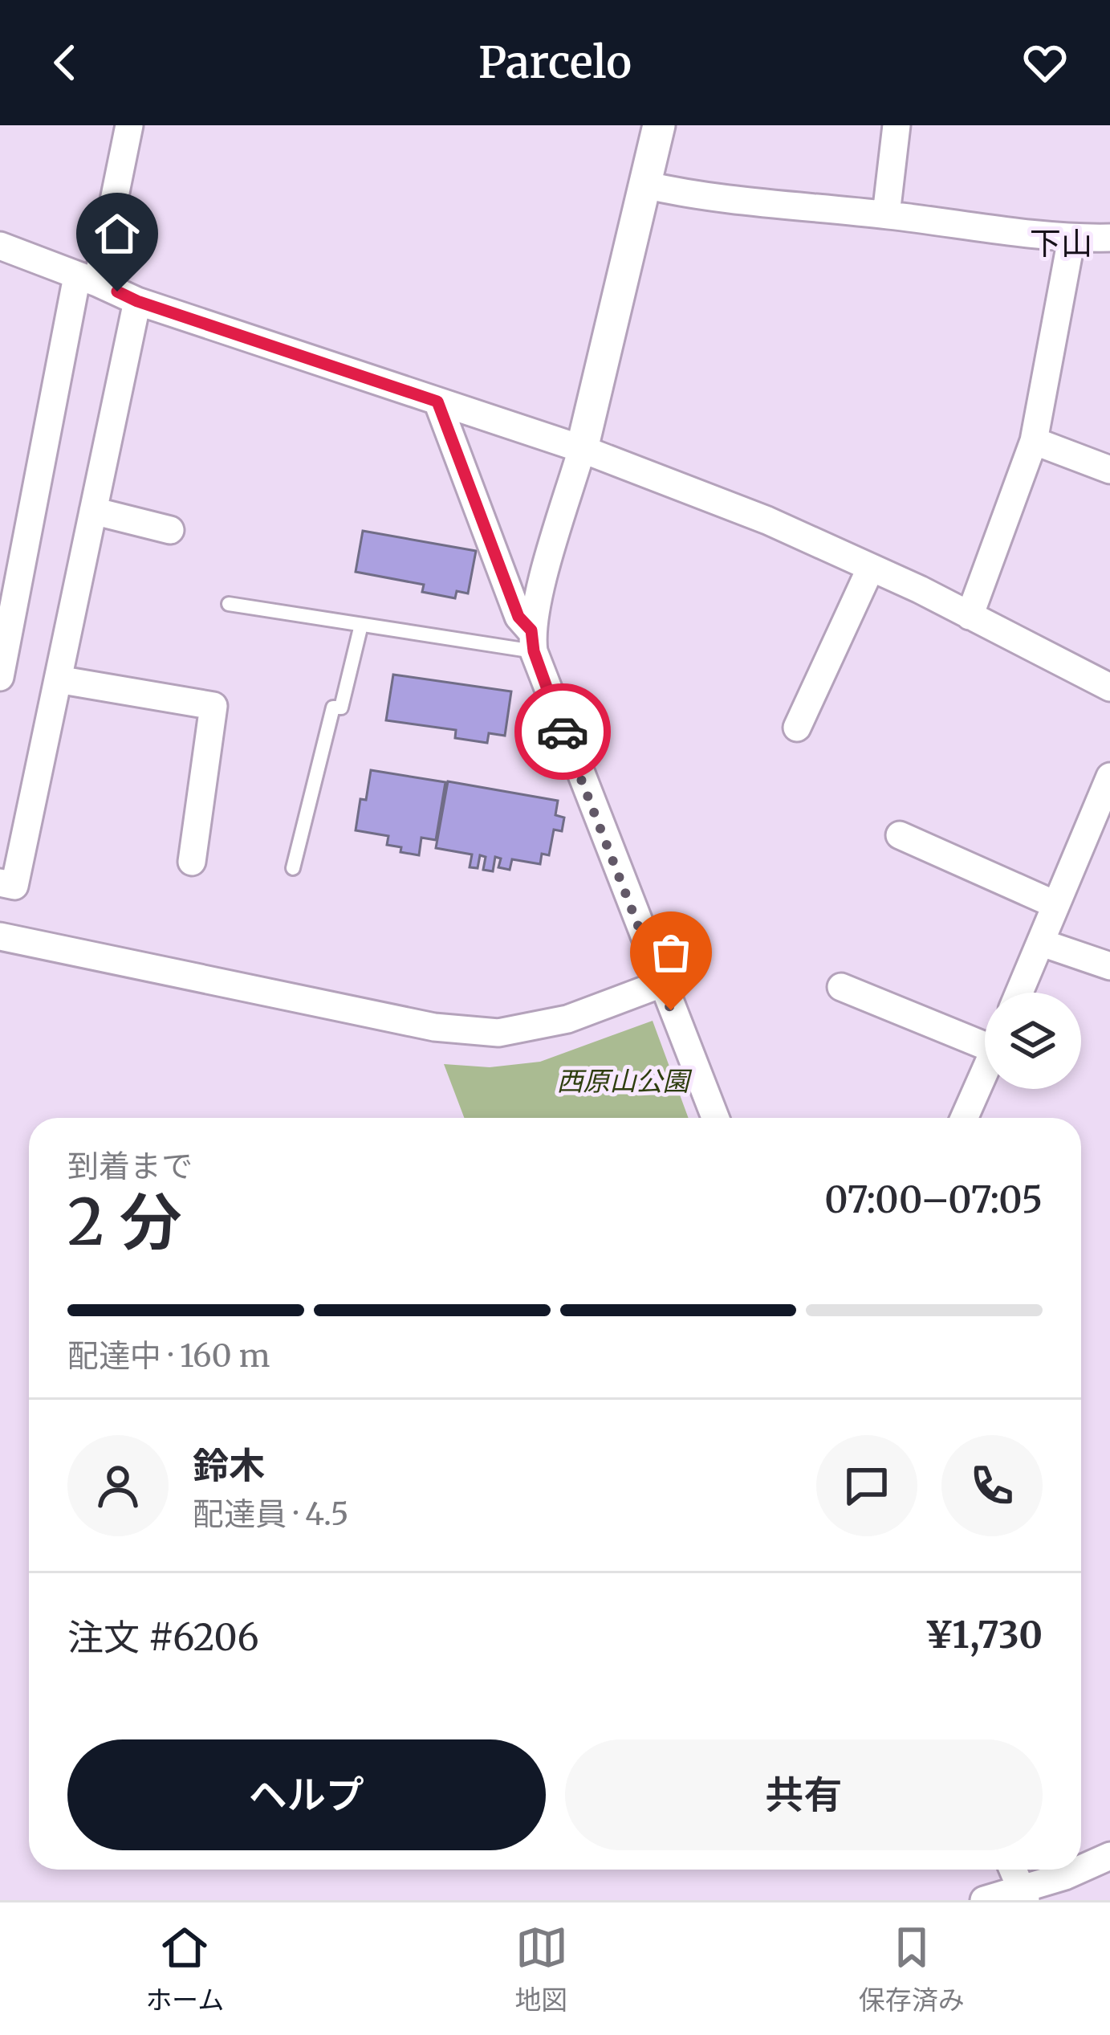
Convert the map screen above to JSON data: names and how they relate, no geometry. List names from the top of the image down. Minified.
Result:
{"districts":["下山"],"parks":["西原山公園"],"page":{"header":"Parcelo","heading":["2 分","到着まで","07:00–07:05"],"panel":["鈴木","配達員 · 4.5","注文 #6206","¥1,730"],"bar":"配達中 · 160 m","buttons":["ヘルプ","共有"],"tabs":["ホーム","地図","保存済み"]}}
